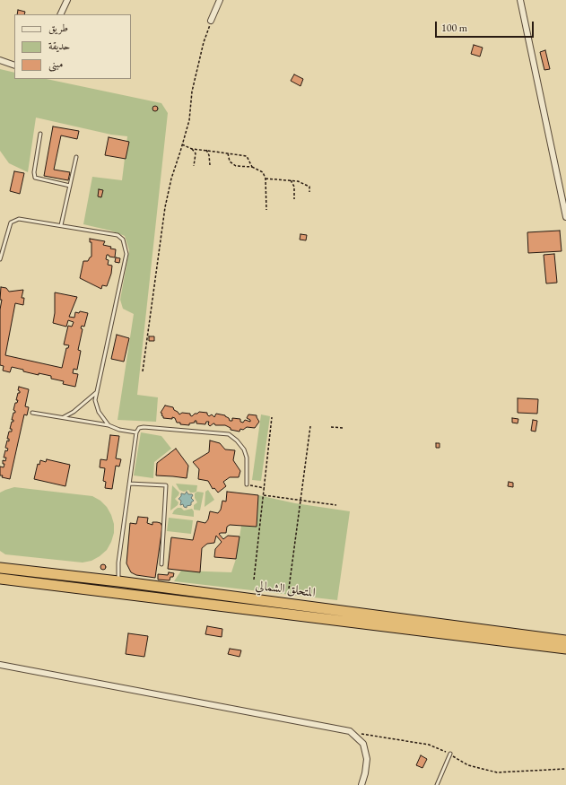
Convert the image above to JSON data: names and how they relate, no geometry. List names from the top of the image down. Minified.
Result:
{"streets":{"highway":["المتحلق الشمالي"]},"legend":["طريق","حديقة","مبنى"],"scale_bar":"100 m"}
